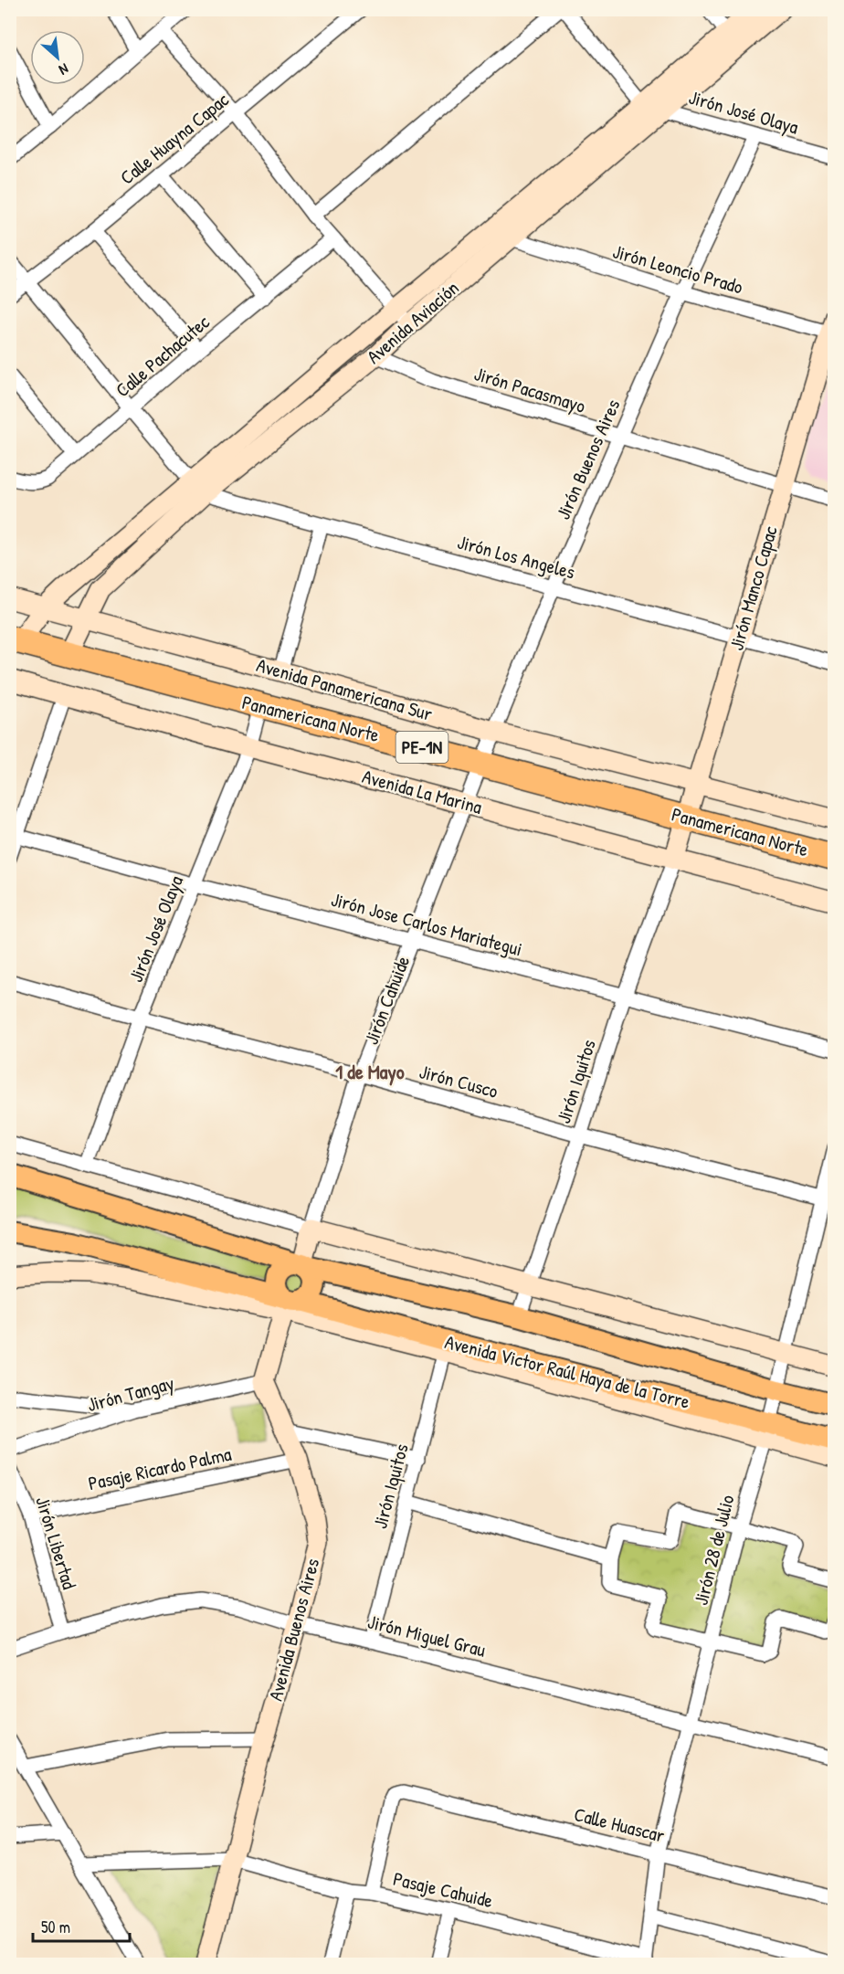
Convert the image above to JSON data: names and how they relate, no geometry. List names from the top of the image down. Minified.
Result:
{"streets":{"highway":["Panamericana Norte","PE-1N"],"main road":["Avenida Aviación","Jirón Manco Capac","Avenida Panamericana Sur","Avenida La Marina","Jirón Cahuide","Avenida Victor Raúl Haya de la Torre","Avenida Buenos Aires"],"street":["Jirón José Olaya","Calle Huayna Capac","Jirón Leoncio Prado","Calle Pachacutec","Jirón Pacasmayo","Jirón Buenos Aires","Jirón Los Angeles","Jirón Jose Carlos Mariategui","Jirón Cusco","Jirón Iquitos","Jirón Tangay","Pasaje Ricardo Palma","Jirón Libertad","Jirón 28 de Julio","Jirón Miguel Grau","Calle Huascar","Pasaje Cahuide"]},"crossings":[["Jirón José Olaya","Avenida Aviación"],["Jirón José Olaya","Jirón Buenos Aires"],["Jirón José Olaya","Panamericana Norte"],["Jirón José Olaya","Avenida La Marina"],["Jirón José Olaya","Jirón Jose Carlos Mariategui"],["Jirón José Olaya","Jirón Cusco"],["Jirón Leoncio Prado","Avenida Aviación"],["Jirón Leoncio Prado","Jirón Buenos Aires"],["Jirón Leoncio Prado","Jirón Manco Capac"],["Avenida Aviación","Jirón Pacasmayo"],["Avenida Aviación","Jirón Los Angeles"],["Avenida Aviación","Avenida Panamericana Sur"],["Avenida Aviación","Panamericana Norte"],["Jirón Pacasmayo","Jirón Buenos Aires"],["Jirón Pacasmayo","Jirón Manco Capac"],["Jirón Buenos Aires","Jirón Los Angeles"],["Jirón Buenos Aires","Avenida Panamericana Sur"],["Jirón Buenos Aires","Panamericana Norte"],["Jirón Buenos Aires","Avenida La Marina"],["Jirón Buenos Aires","Jirón Cahuide"],["Jirón Los Angeles","Jirón Manco Capac"],["Jirón Manco Capac","Avenida Panamericana Sur"],["Jirón Manco Capac","Panamericana Norte"],["Jirón Manco Capac","Avenida La Marina"],["Jirón Manco Capac","Jirón Iquitos"],["Avenida La Marina","Jirón Cahuide"],["Avenida La Marina","Jirón Iquitos"],["Jirón Jose Carlos Mariategui","Jirón Cahuide"],["Jirón Jose Carlos Mariategui","Jirón Iquitos"],["Jirón Cahuide","Jirón Cusco"],["Jirón Cahuide","Avenida Victor Raúl Haya de la Torre"],["Jirón Cusco","Jirón Iquitos"],["Jirón Cusco","Jirón 28 de Julio"],["Jirón Iquitos","Avenida Victor Raúl Haya de la Torre"],["Jirón Iquitos","Jirón Miguel Grau"],["Avenida Victor Raúl Haya de la Torre","Jirón 28 de Julio"],["Jirón Tangay","Avenida Buenos Aires"],["Pasaje Ricardo Palma","Jirón Libertad"],["Pasaje Ricardo Palma","Avenida Buenos Aires"],["Jirón Libertad","Jirón Miguel Grau"],["Jirón 28 de Julio","Jirón Miguel Grau"],["Jirón 28 de Julio","Calle Huascar"],["Jirón 28 de Julio","Pasaje Cahuide"],["Avenida Buenos Aires","Jirón Miguel Grau"],["Avenida Buenos Aires","Pasaje Cahuide"],["Calle Huascar","Pasaje Cahuide"]],"districts":["1 de Mayo"],"scale_bar":"50 m","north":"bottom right"}
